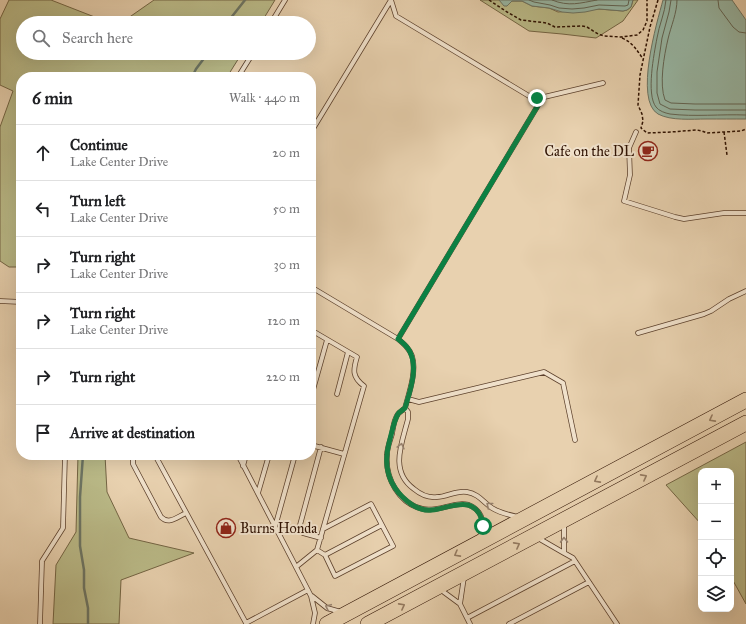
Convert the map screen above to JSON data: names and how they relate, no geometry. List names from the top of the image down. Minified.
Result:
{"places":{"cafe":["Cafe on the DL"],"shop":["Burns Honda"]},"page":{"search":"Search here","heading":["6 min","Walk · 440 m"],"list":[["Continue","Lake Center Drive","20 m"],["Turn left","Lake Center Drive","50 m"],["Turn right","Lake Center Drive","30 m"],["Turn right","Lake Center Drive","120 m"],["Turn right","220 m"],"Arrive at destination"],"map_buttons":["+","−"]}}
